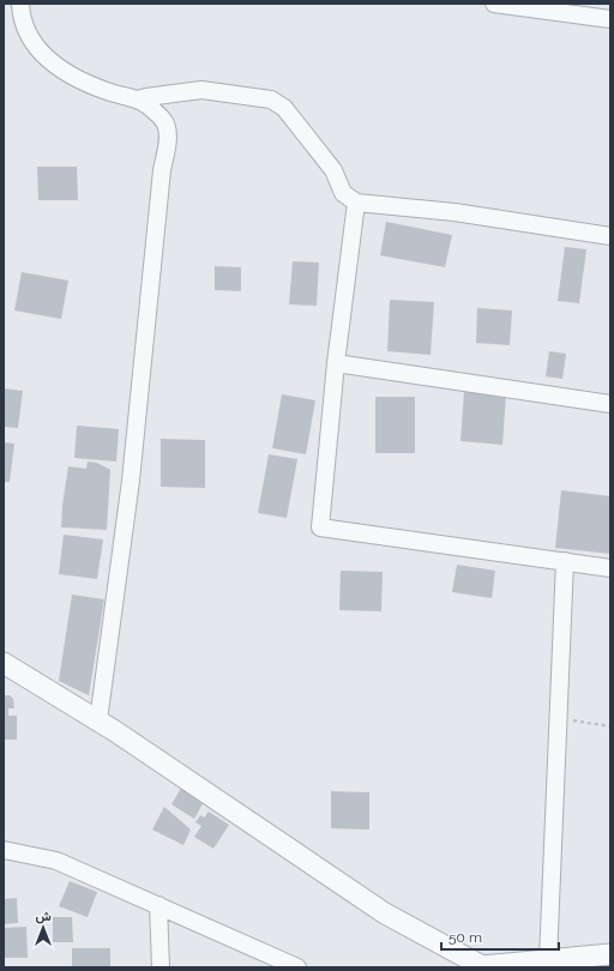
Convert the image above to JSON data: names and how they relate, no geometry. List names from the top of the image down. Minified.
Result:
{"scale_bar":"50 m","north":"top"}
